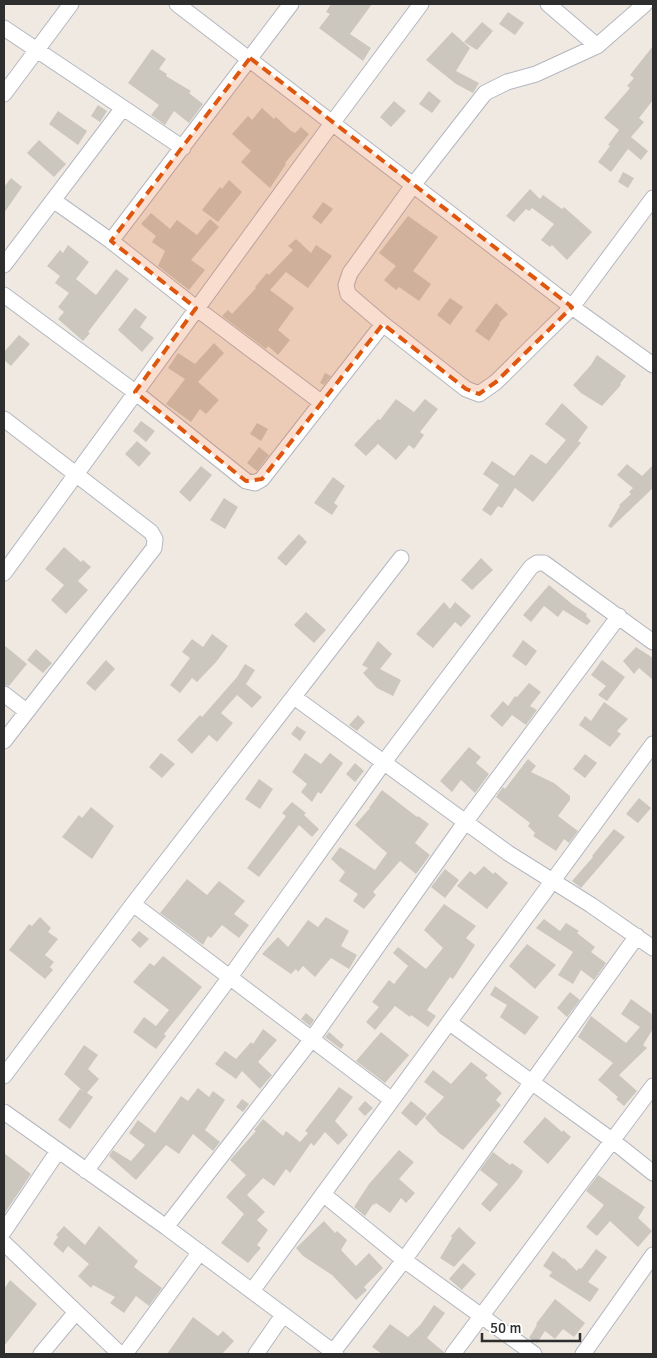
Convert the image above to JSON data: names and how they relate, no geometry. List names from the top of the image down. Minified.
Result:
{"scale_bar":"50 m"}
